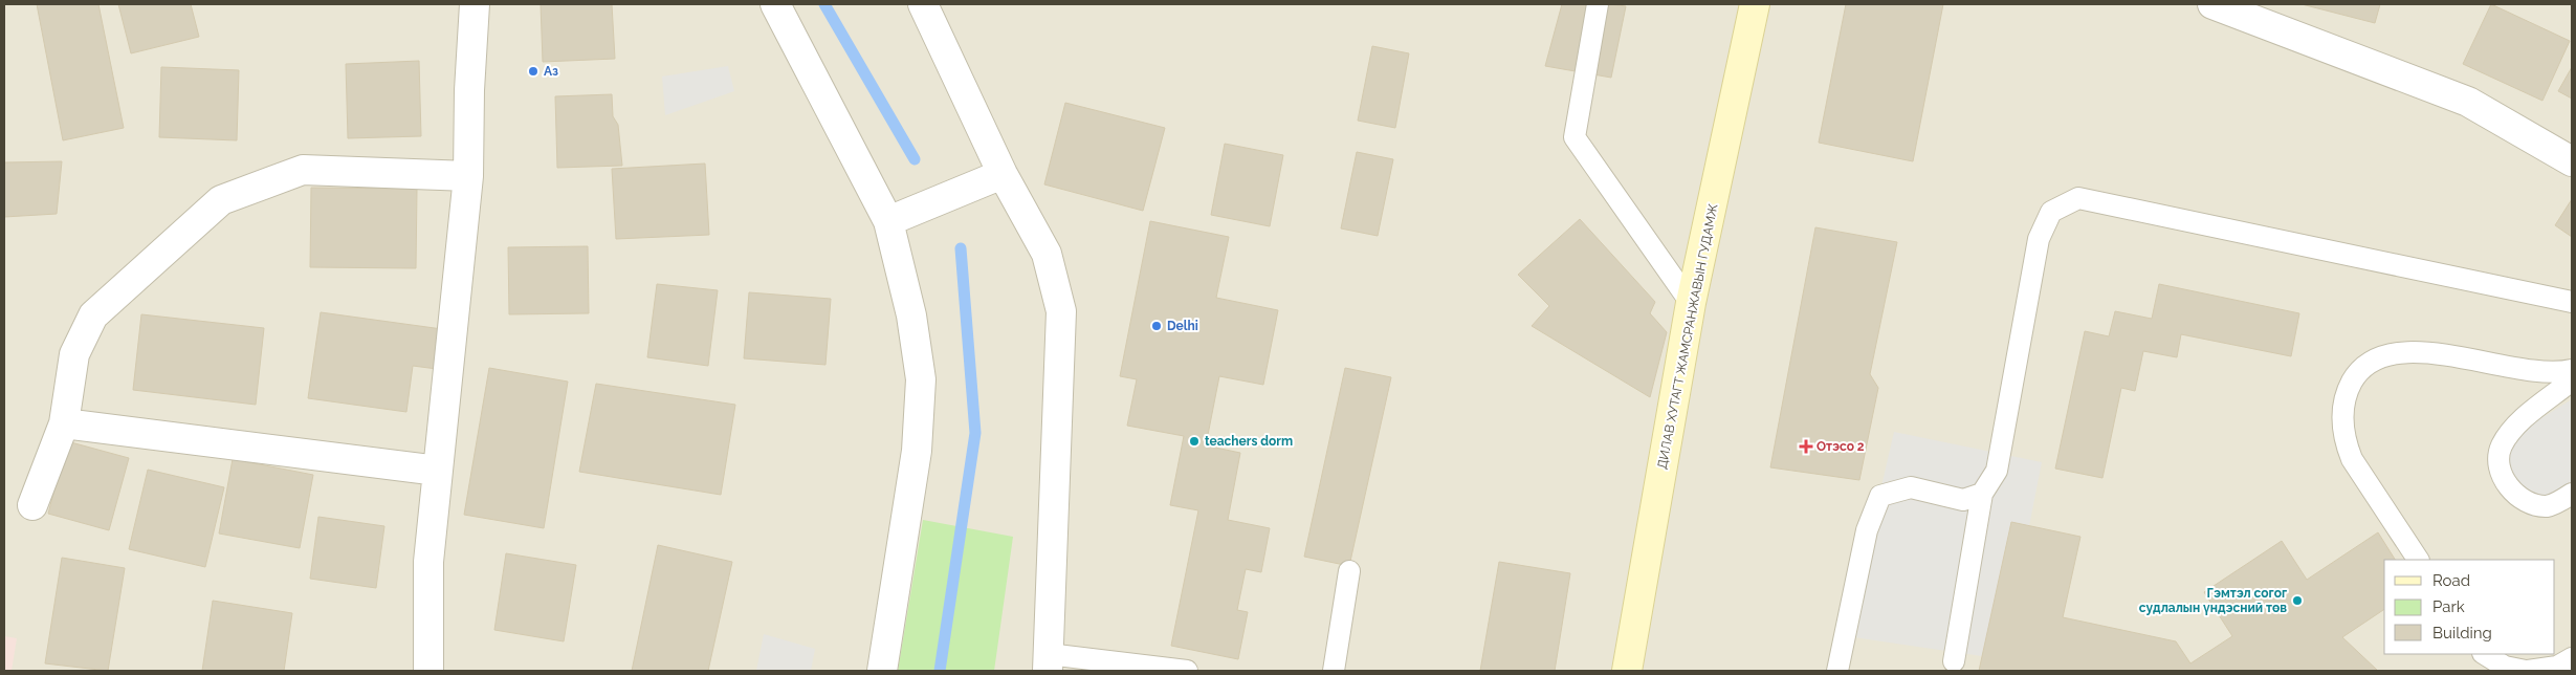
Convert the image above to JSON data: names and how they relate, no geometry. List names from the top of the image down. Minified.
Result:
{"streets":{"main road":["ДИЛАВ ХУТАГТ ЖАМСРАНЖАВЫН ГУДАМЖ"]},"places":{"other":["Аз","Delhi","teachers dorm","Гэмтэл согог судлалын үндэсний төв"],"health":["Отэсо 2"]},"legend":["Road","Park","Building"]}
